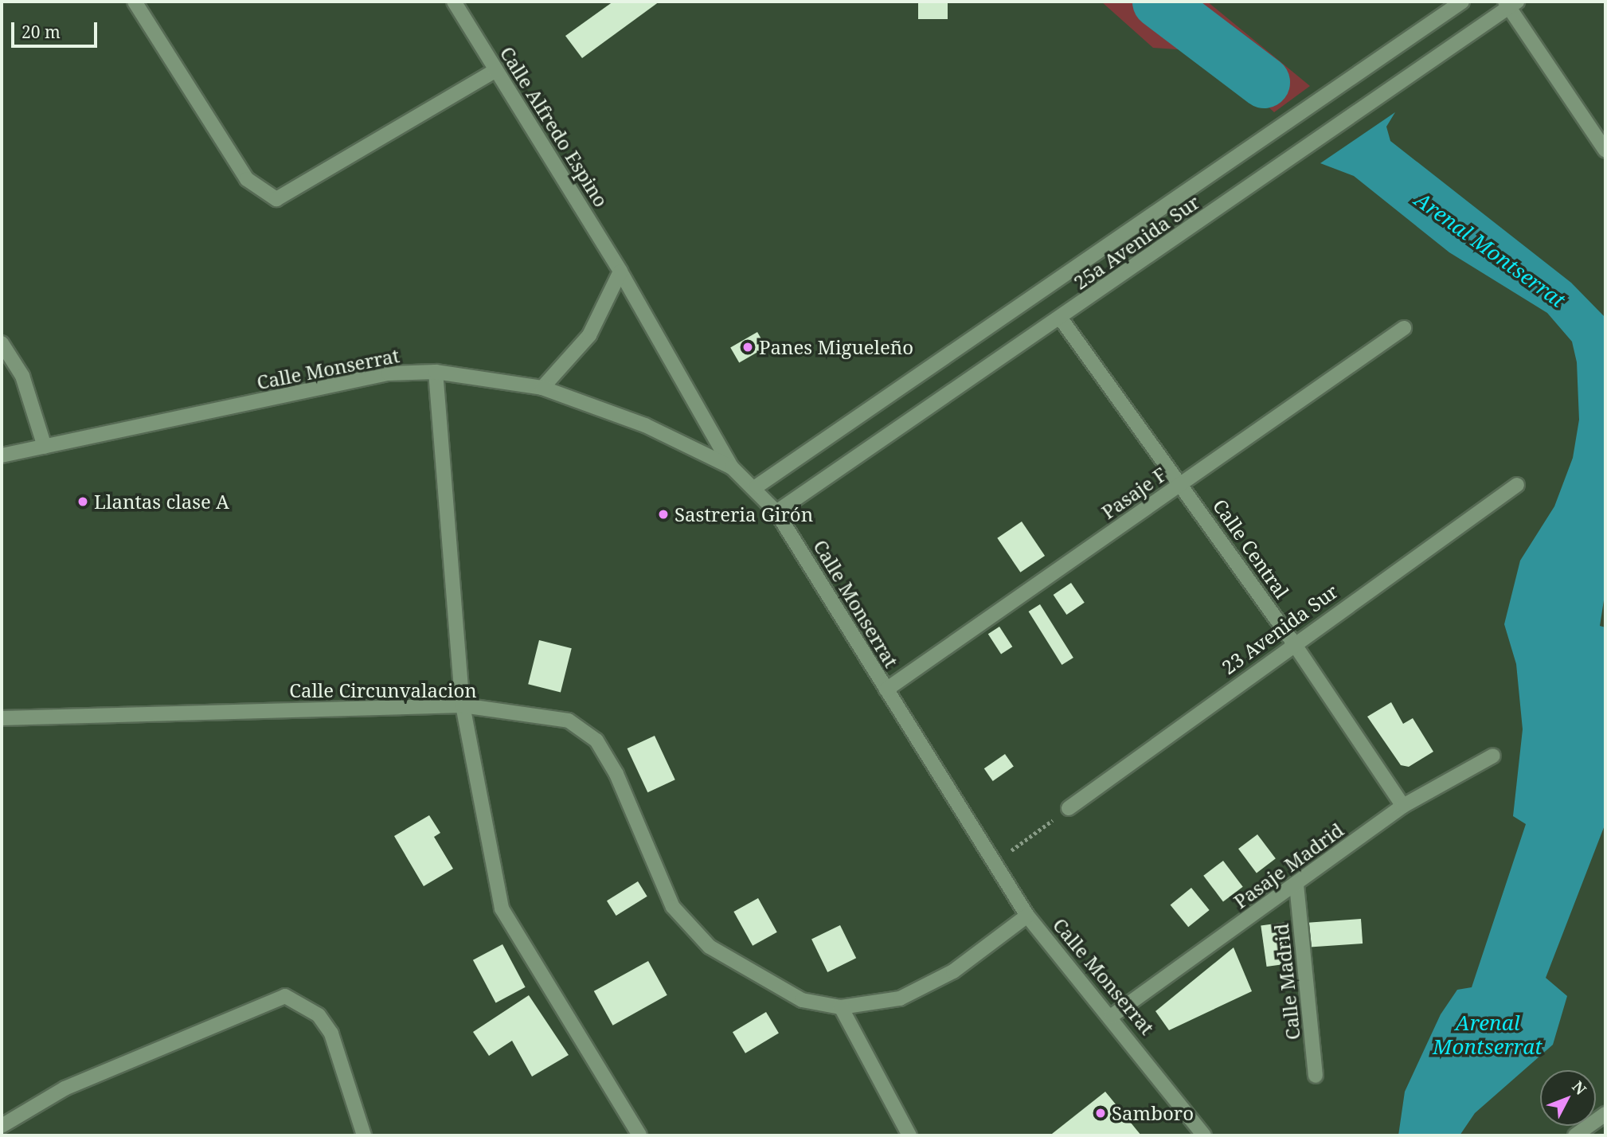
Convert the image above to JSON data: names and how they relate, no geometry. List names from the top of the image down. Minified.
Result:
{"streets":{"street":["Calle Alfredo Espino","25a Avenida Sur","Calle Monserrat","Pasaje F","Calle Central","23 Avenida Sur","Calle Circunvalacion","Pasaje Madrid","Calle Madrid"]},"crossings":[["Calle Alfredo Espino","Calle Monserrat"],["25a Avenida Sur","Calle Monserrat"],["25a Avenida Sur","Calle Central"],["Calle Monserrat","Pasaje F"],["Calle Monserrat","Calle Circunvalacion"],["Calle Monserrat","Pasaje Madrid"],["Pasaje F","Calle Central"],["Calle Central","23 Avenida Sur"],["Calle Central","Pasaje Madrid"],["Pasaje Madrid","Calle Madrid"]],"water":["Arenal Montserrat"],"places":["Panes Migueleño","Llantas clase A","Sastreria Girón","Samboro"],"scale_bar":"20 m","north":"top right"}
